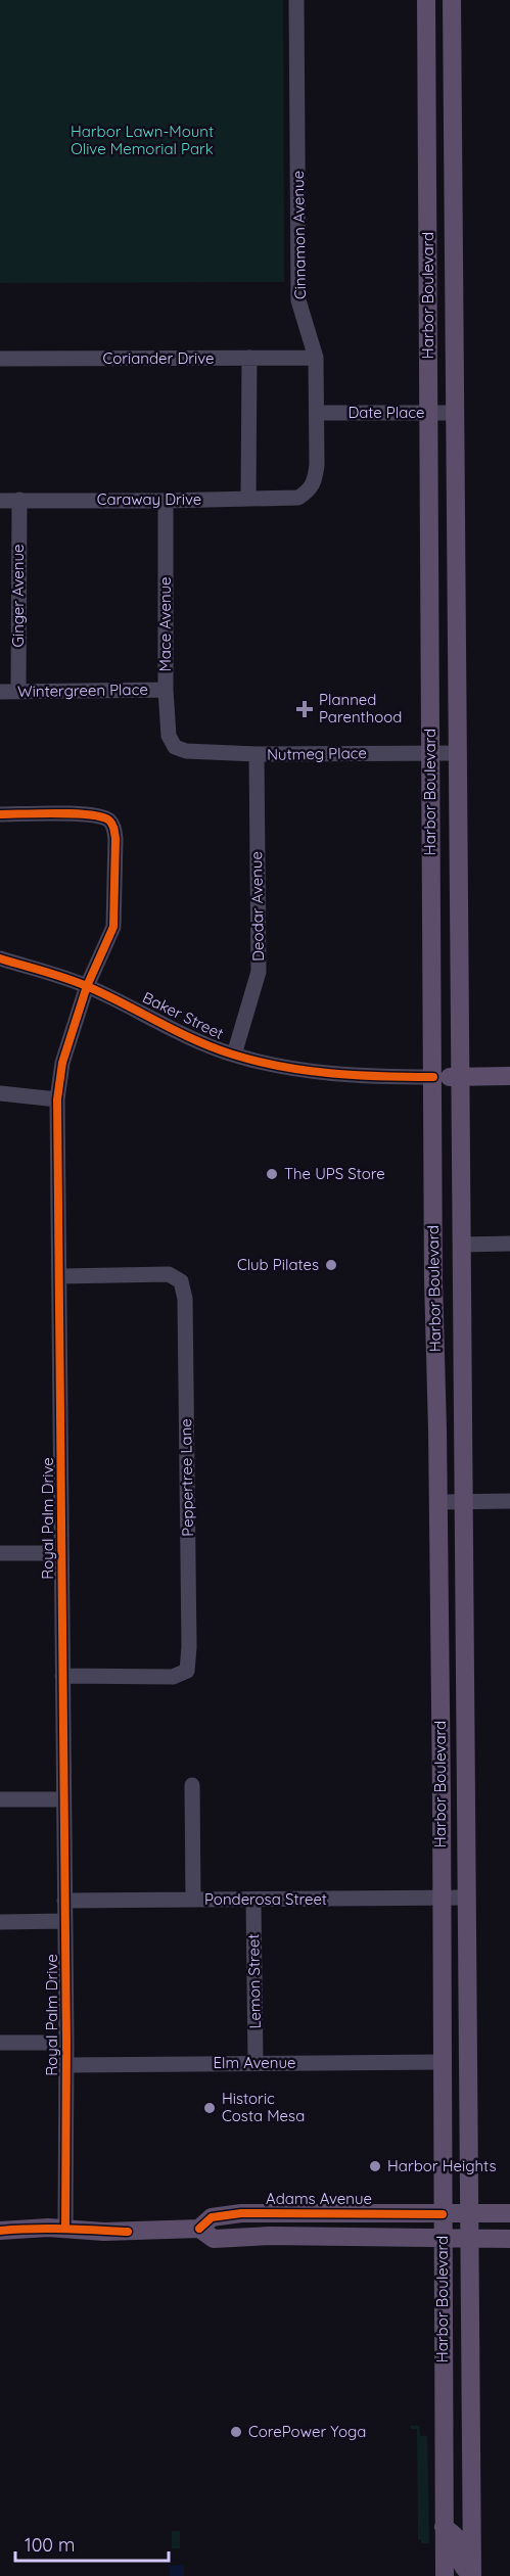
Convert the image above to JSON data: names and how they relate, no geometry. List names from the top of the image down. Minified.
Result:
{"streets":{"main road":["Harbor Boulevard","Baker Street","Adams Avenue"],"street":["Cinnamon Avenue","Coriander Drive","Date Place","Caraway Drive","Ginger Avenue","Mace Avenue","Wintergreen Place","Nutmeg Place","Deodar Avenue","Peppertree Lane","Royal Palm Drive","Ponderosa Street","Lemon Street","Elm Avenue"]},"crossings":[["Cinnamon Avenue","Coriander Drive"],["Cinnamon Avenue","Date Place"],["Cinnamon Avenue","Caraway Drive"],["Harbor Boulevard","Date Place"],["Harbor Boulevard","Nutmeg Place"],["Harbor Boulevard","Baker Street"],["Harbor Boulevard","Ponderosa Street"],["Harbor Boulevard","Elm Avenue"],["Harbor Boulevard","Adams Avenue"],["Caraway Drive","Ginger Avenue"],["Caraway Drive","Mace Avenue"],["Ginger Avenue","Wintergreen Place"],["Mace Avenue","Wintergreen Place"],["Mace Avenue","Nutmeg Place"],["Nutmeg Place","Deodar Avenue"],["Deodar Avenue","Baker Street"],["Baker Street","Royal Palm Drive"],["Peppertree Lane","Royal Palm Drive"],["Royal Palm Drive","Ponderosa Street"],["Royal Palm Drive","Elm Avenue"],["Royal Palm Drive","Adams Avenue"],["Ponderosa Street","Lemon Street"],["Lemon Street","Elm Avenue"]],"parks":["Harbor Lawn-Mount Olive Memorial Park"],"places":{"health":["Planned Parenthood"],"other":["The UPS Store","Club Pilates","Historic Costa Mesa","Harbor Heights","CorePower Yoga"]},"scale_bar":"100 m"}
